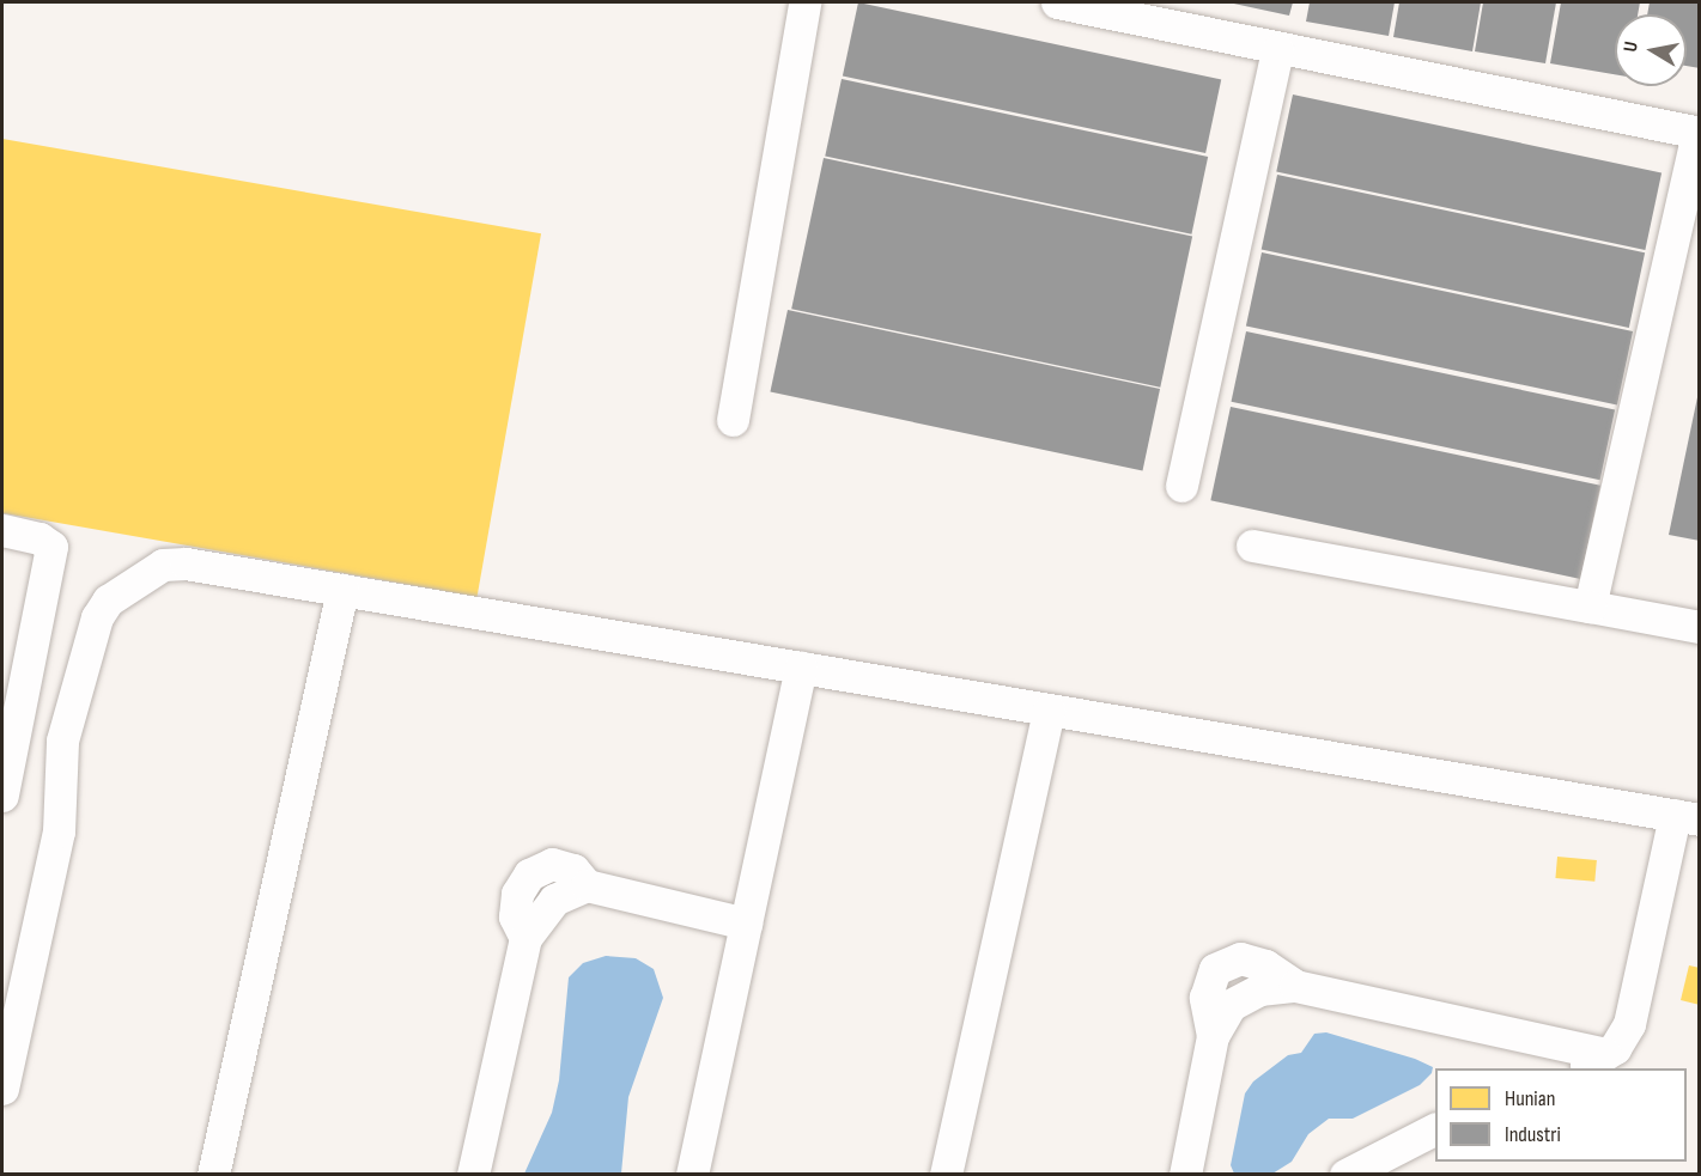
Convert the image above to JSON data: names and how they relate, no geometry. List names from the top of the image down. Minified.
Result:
{"legend":["Hunian","Industri"],"north":"left"}
